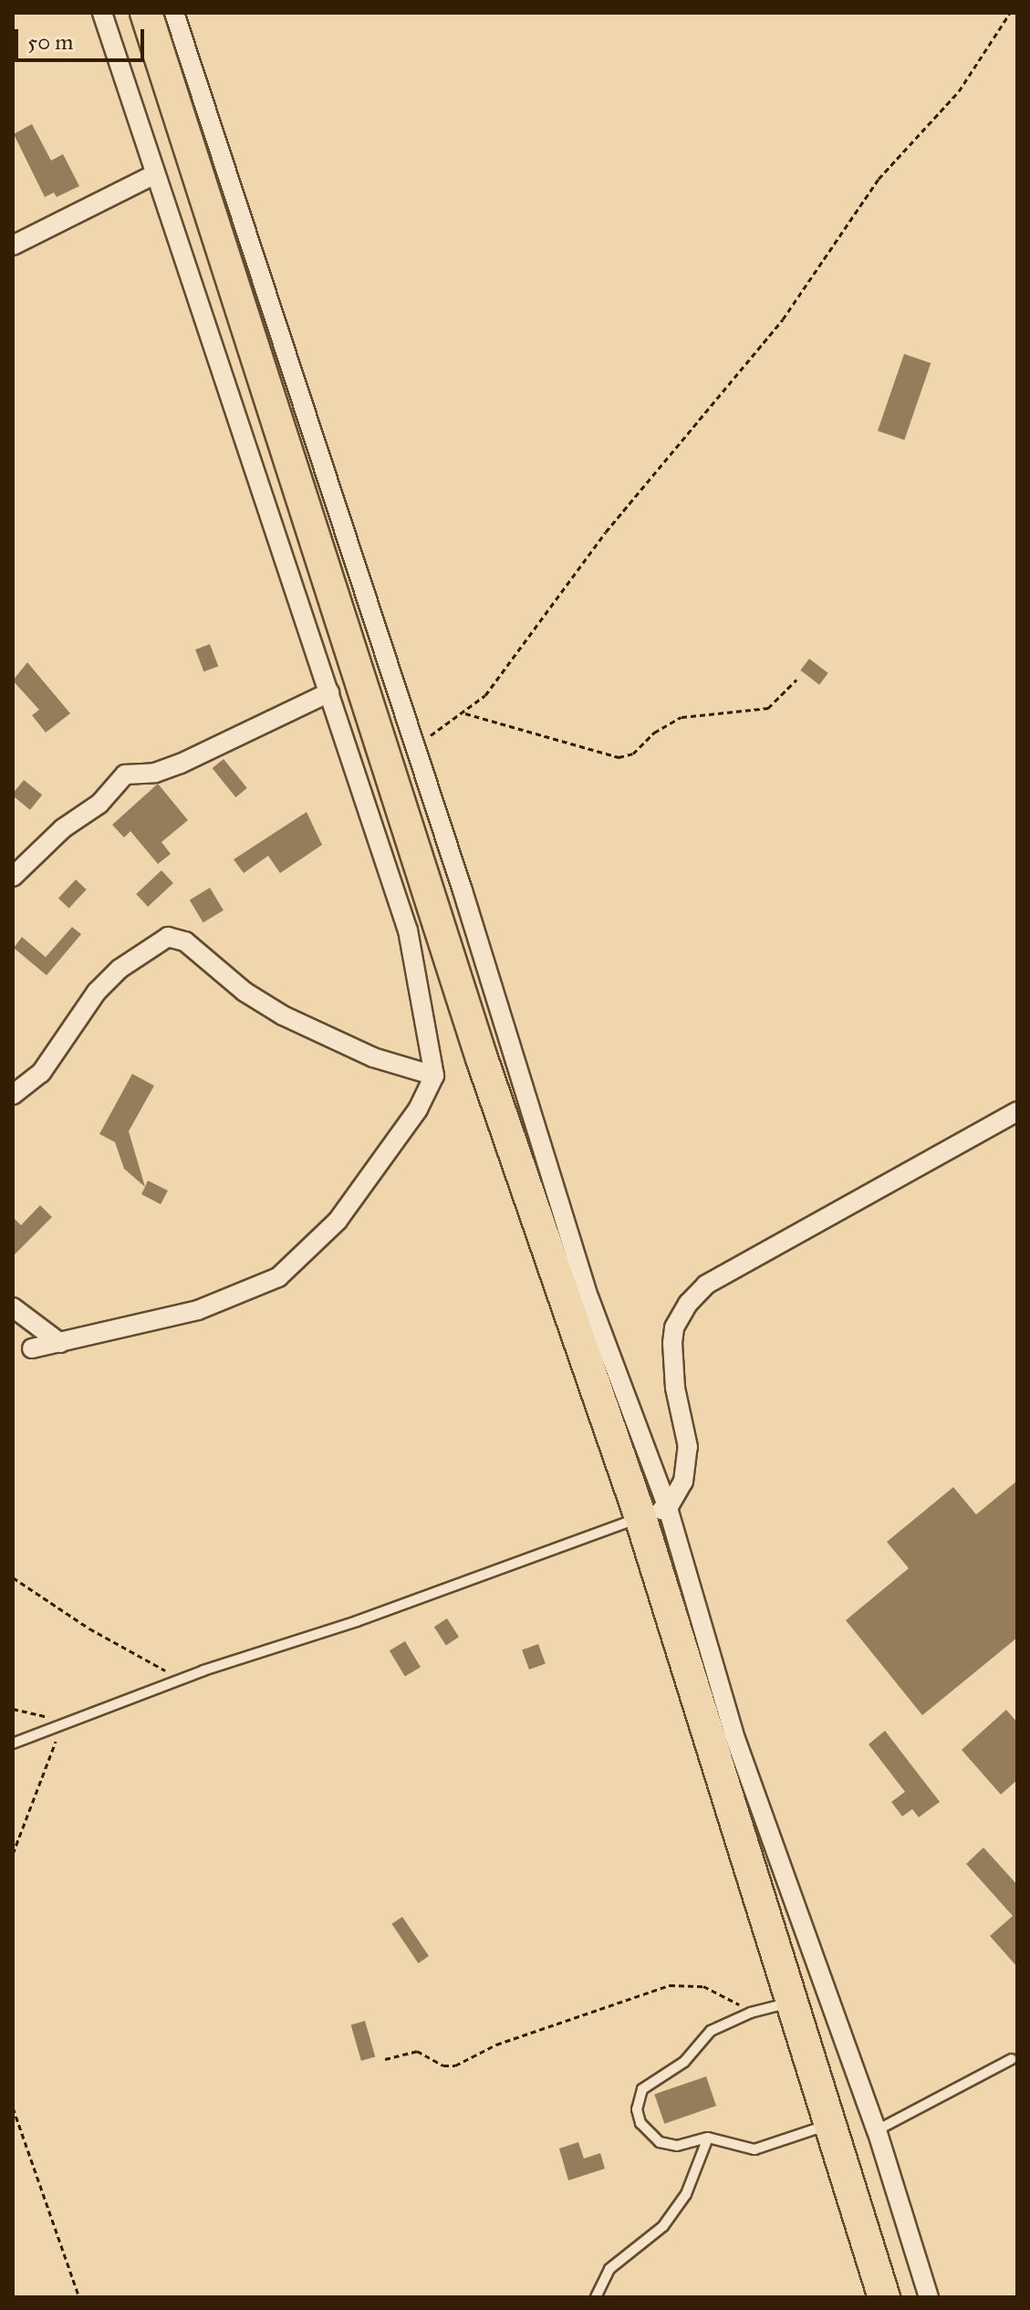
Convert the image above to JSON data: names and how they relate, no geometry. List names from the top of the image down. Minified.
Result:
{"scale_bar":"50 m"}
